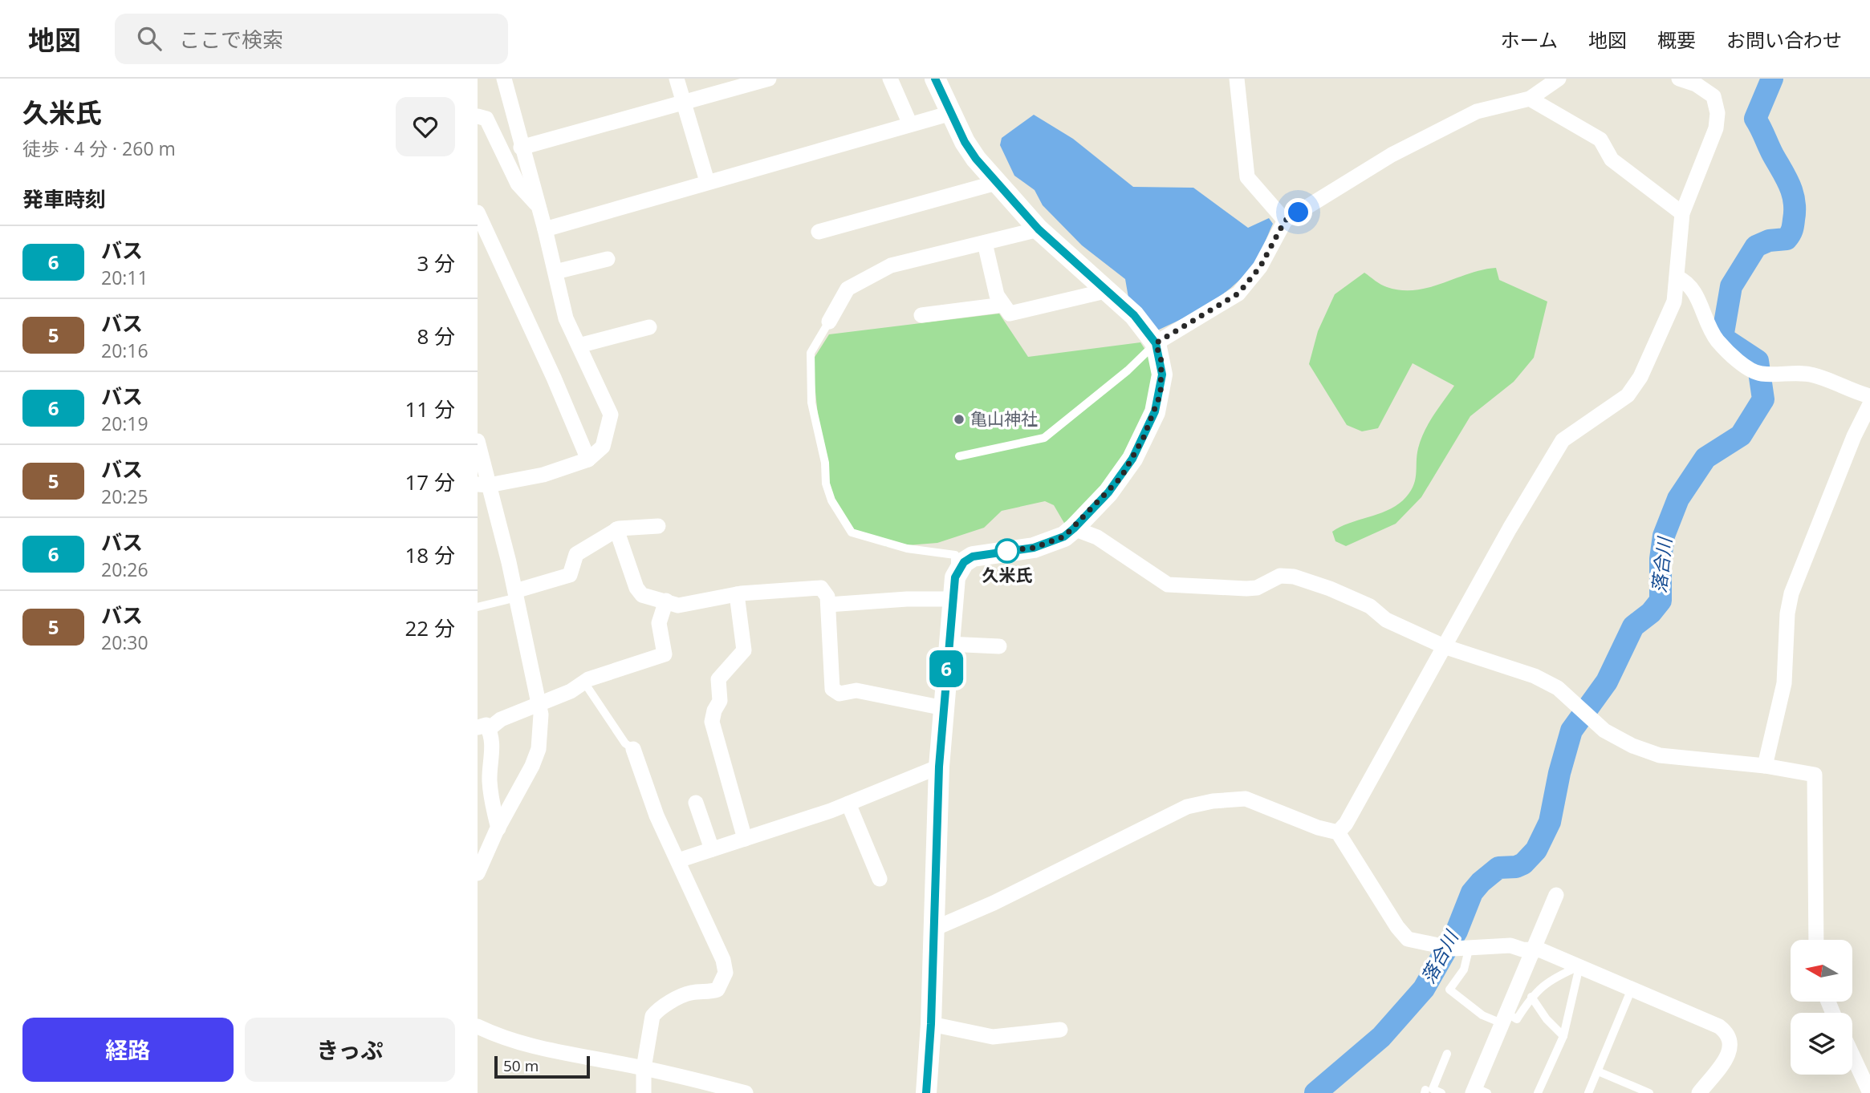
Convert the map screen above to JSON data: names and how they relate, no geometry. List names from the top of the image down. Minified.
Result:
{"water":["落合川"],"places":["亀山神社","久米氏"],"lines":["bus line 6"],"scale_bar":"50 m","north":"left","page":{"header":"地図","search":"ここで検索","nav":["ホーム","地図","概要","お問い合わせ"],"heading":[["久米氏","徒歩 · 4 分 · 260 m"],"発車時刻"],"on_map":"6","list":[{"mark":"6","name":"バス","note":"20:11","value":"3 分"},{"mark":"5","name":"バス","note":"20:16","value":"8 分"},{"mark":"6","name":"バス","note":"20:19","value":"11 分"},{"mark":"5","name":"バス","note":"20:25","value":"17 分"},{"mark":"6","name":"バス","note":"20:26","value":"18 分"},{"mark":"5","name":"バス","note":"20:30","value":"22 分"}],"buttons":["経路","きっぷ"],"scale":"50 m"}}
